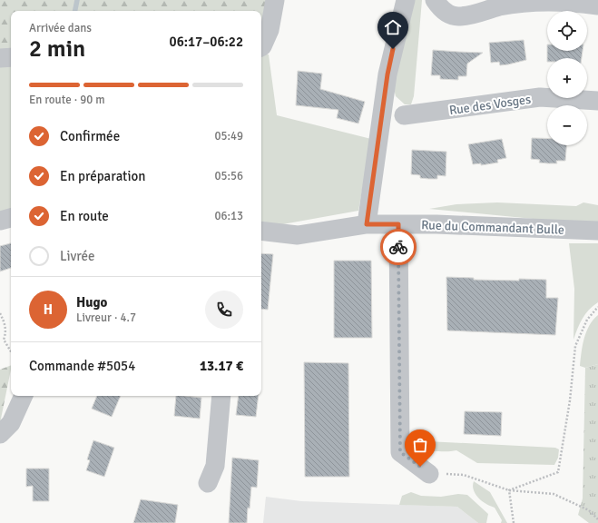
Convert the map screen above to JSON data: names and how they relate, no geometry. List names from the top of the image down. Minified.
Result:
{"streets":{"street":["Rue des Vosges","Rue du Commandant Bulle"]},"page":{"map_buttons":["+","−"],"heading":["2 min","Arrivée dans","06:17–06:22"],"panel":["Hugo","Livreur · 4.7","Commande #5054","13.17 €"],"bar":"En route · 90 m","list":[["Confirmée","05:49"],["En préparation","05:56"],["En route","06:13"],"Livrée"],"round":"H"}}
